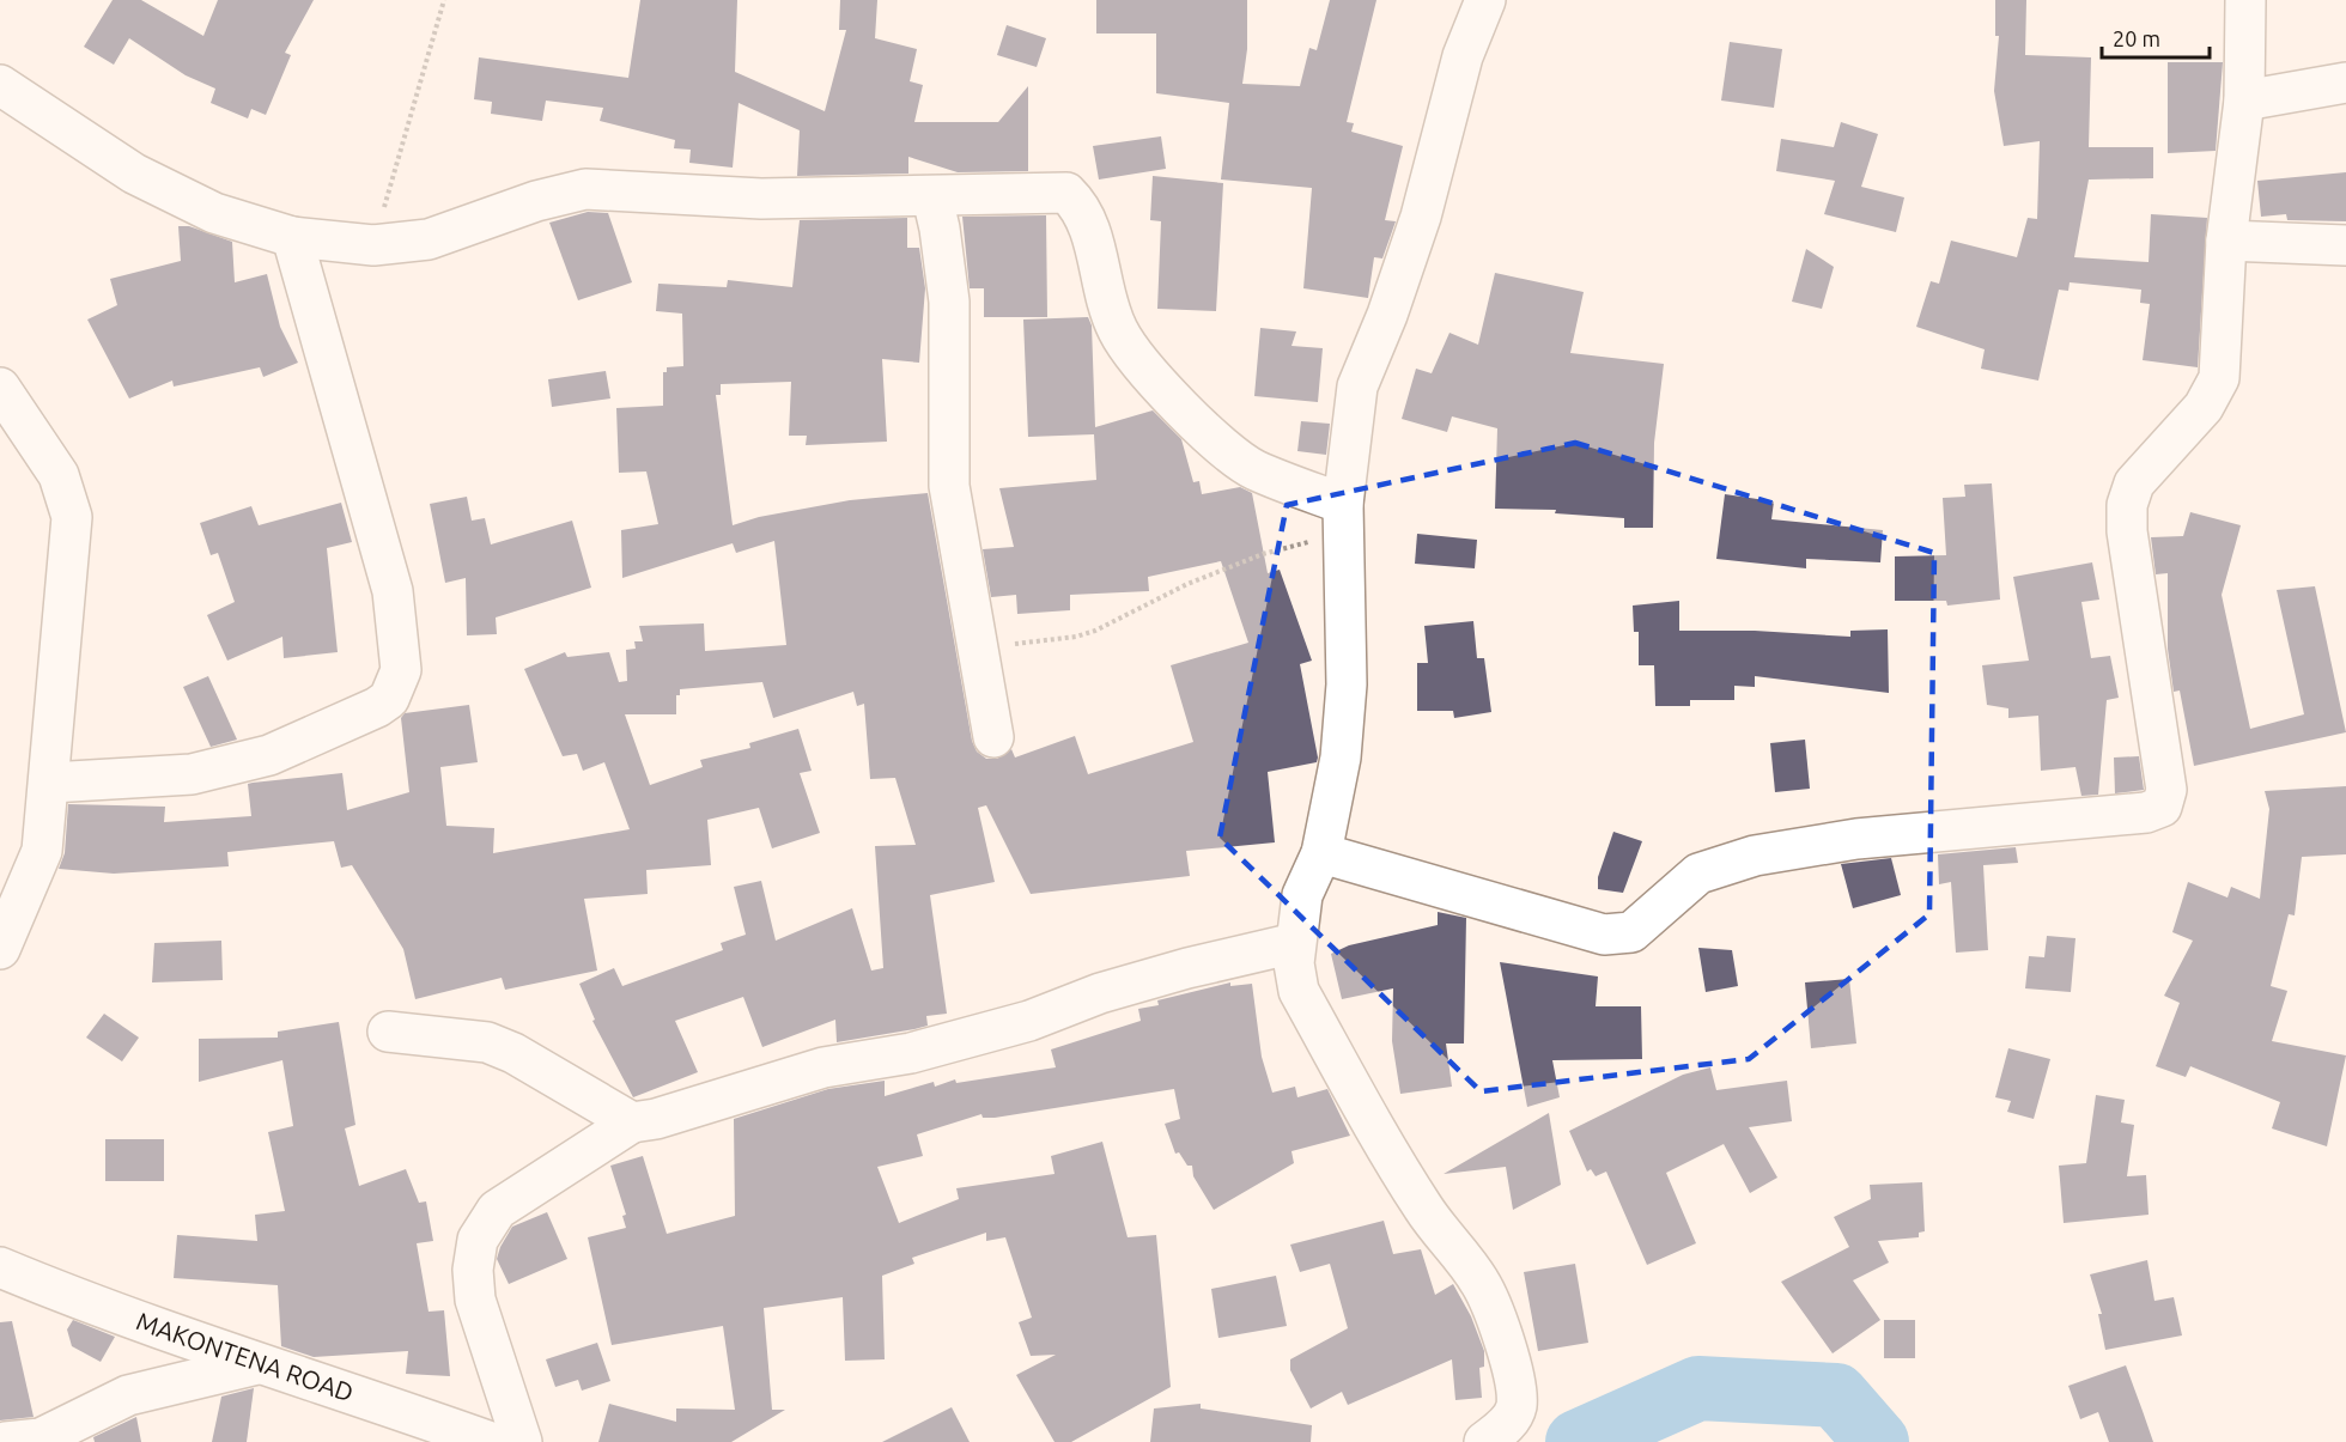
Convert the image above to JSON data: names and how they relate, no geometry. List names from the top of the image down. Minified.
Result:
{"streets":{"street":["MAKONTENA ROAD"]},"scale_bar":"20 m"}
